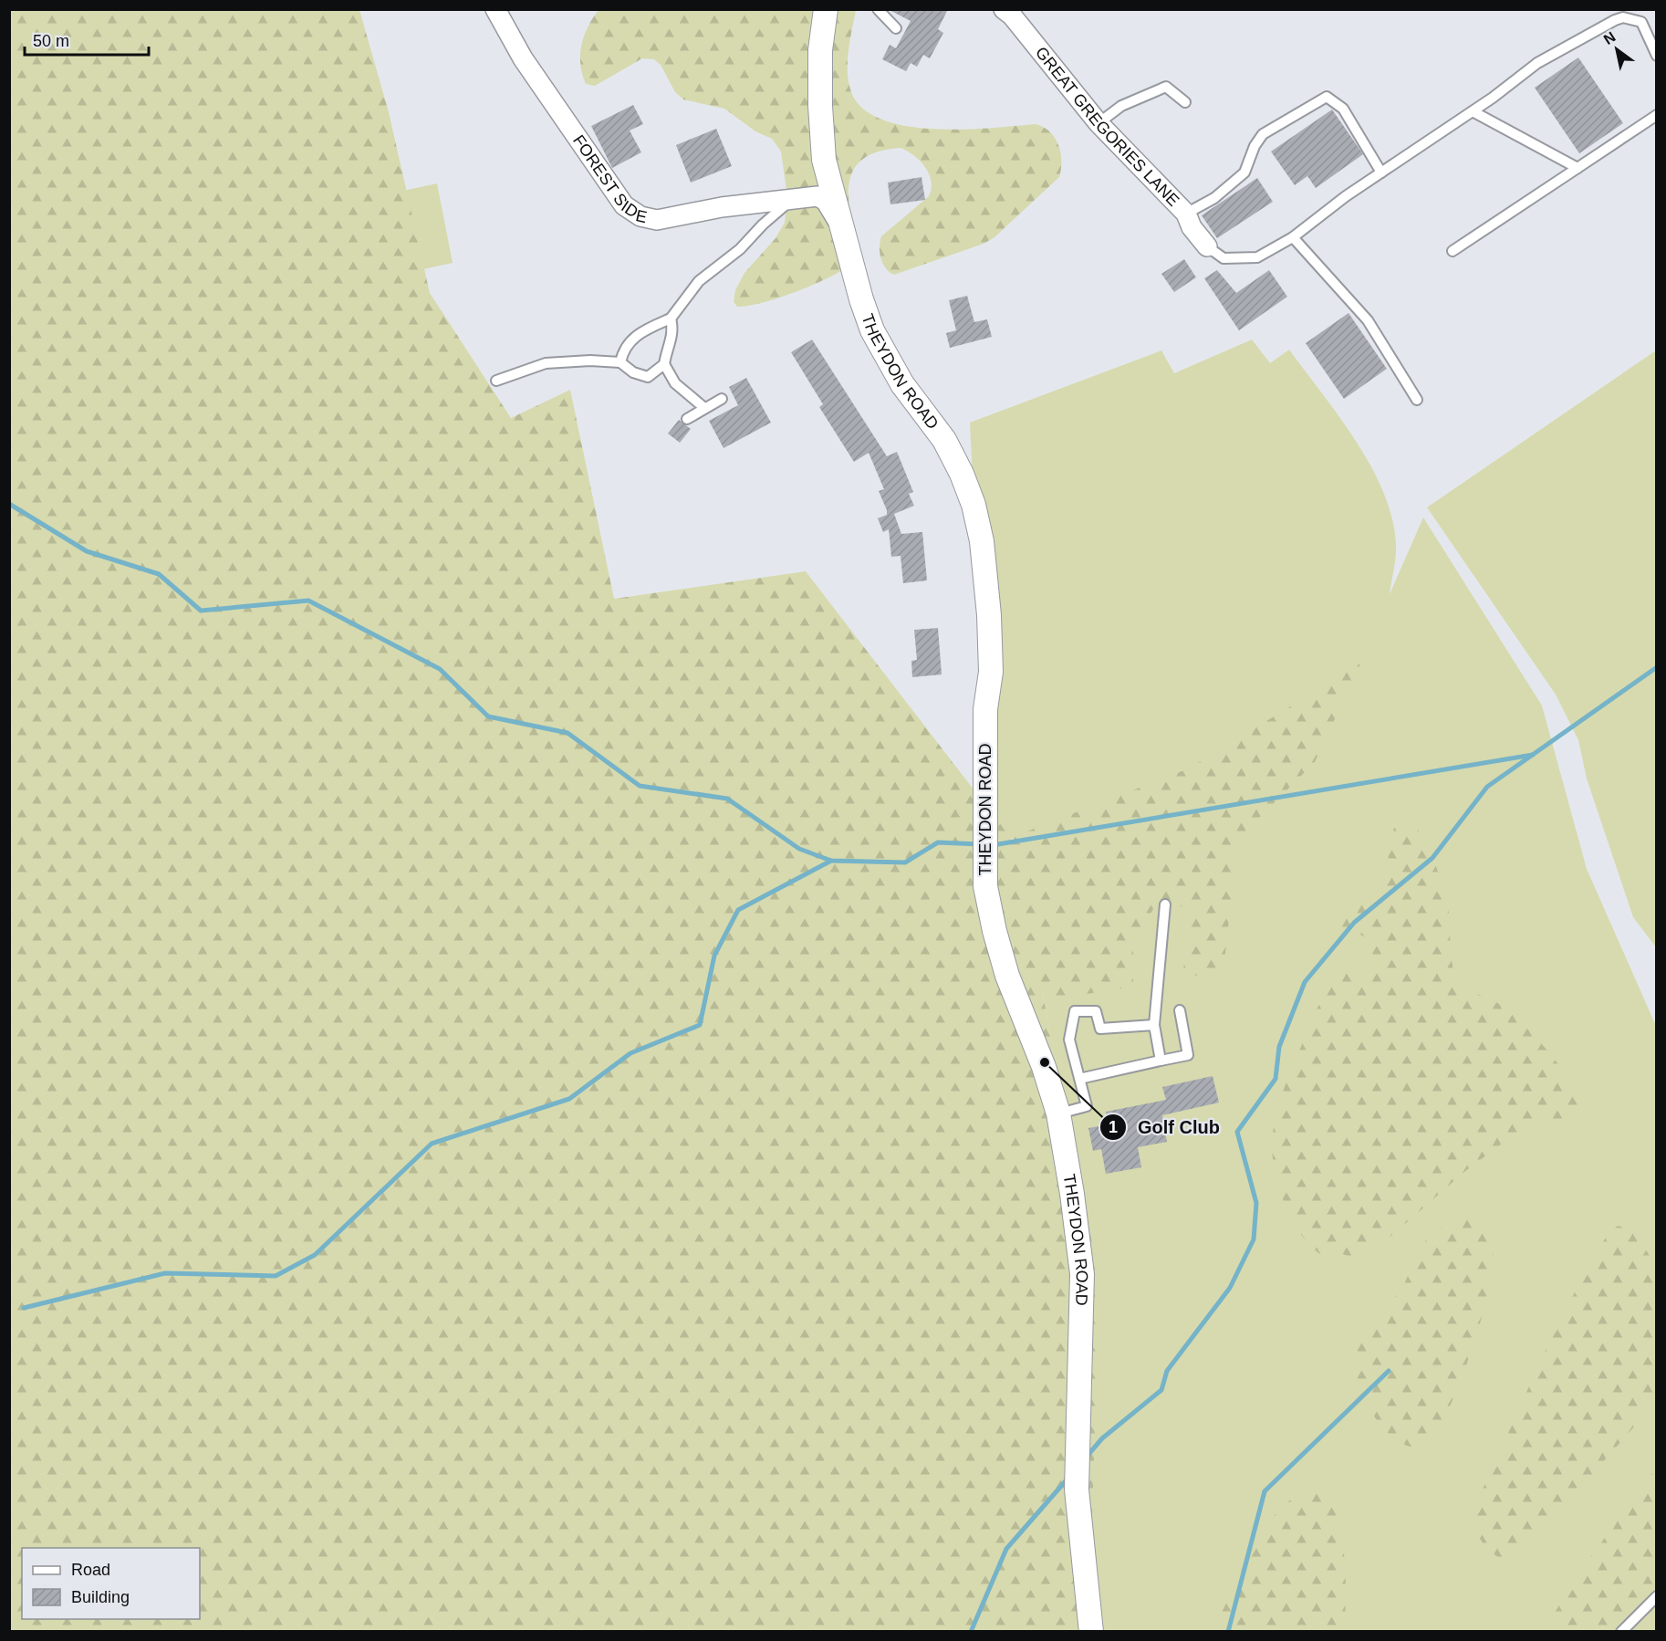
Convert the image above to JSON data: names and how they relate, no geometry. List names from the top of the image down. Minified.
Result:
{"streets":{"street":["GREAT GREGORIES LANE","FOREST SIDE","THEYDON ROAD"]},"crossings":[["FOREST SIDE","THEYDON ROAD"]],"places":["Golf Club"],"legend":["Road","Building"],"scale_bar":"50 m","north":"top left"}
